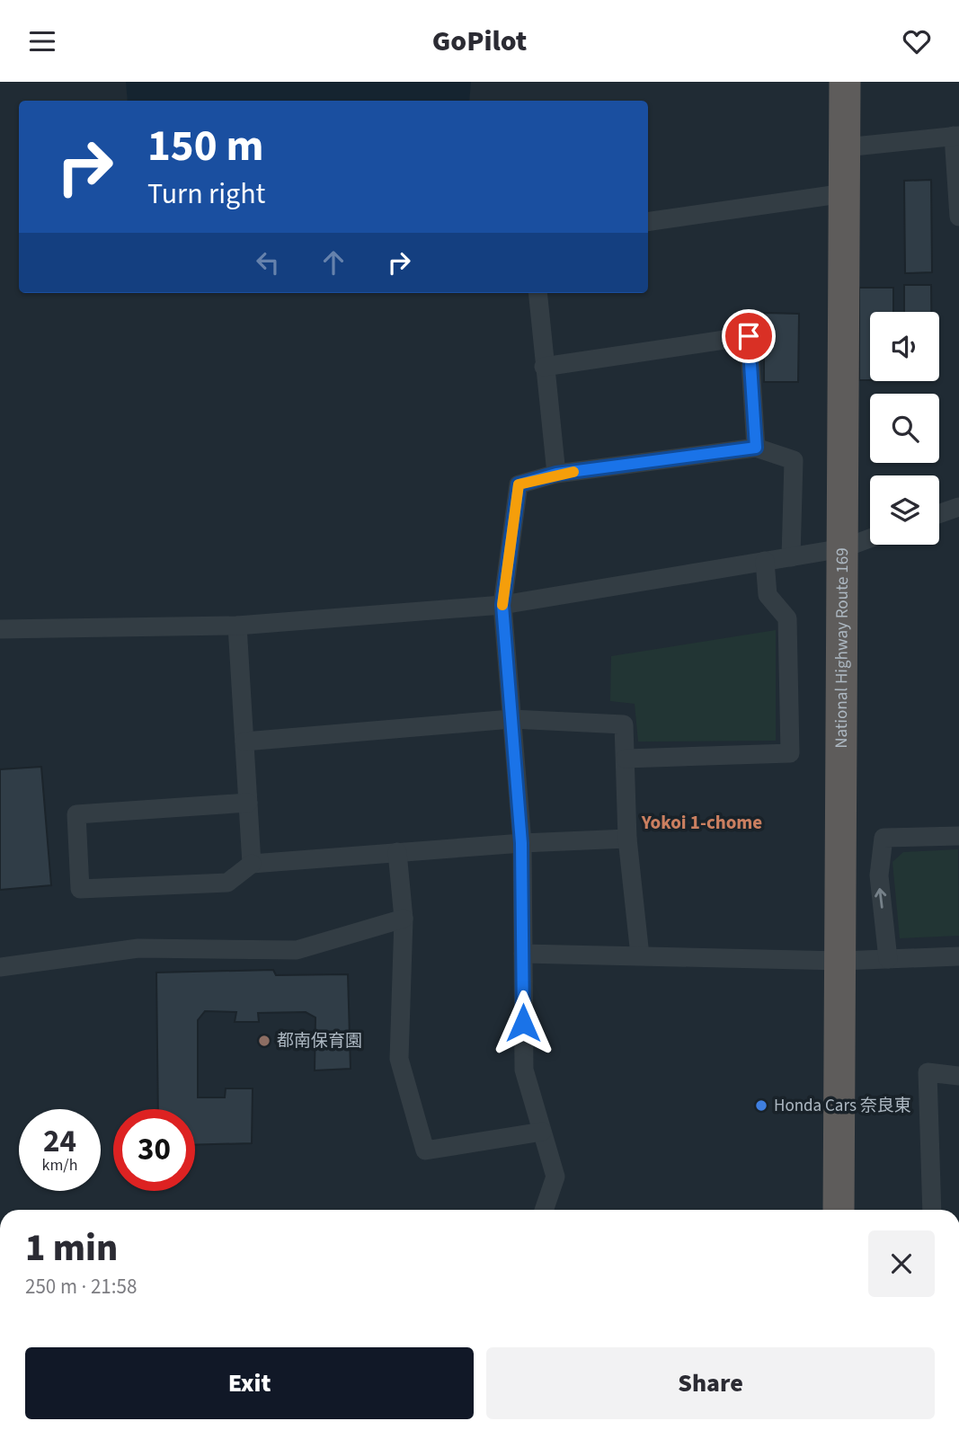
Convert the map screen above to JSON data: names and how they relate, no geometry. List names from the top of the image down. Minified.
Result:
{"streets":{"highway":["National Highway Route 169"]},"districts":["Yokoi 1-chome"],"places":["都南保育園","Honda Cars 奈良東"],"page":{"header":"GoPilot","turn":["150 m","Turn right"],"speed":"24 km/h","limit":"30","heading":["1 min","250 m · 21:58"],"buttons":["Exit","Share"]}}
